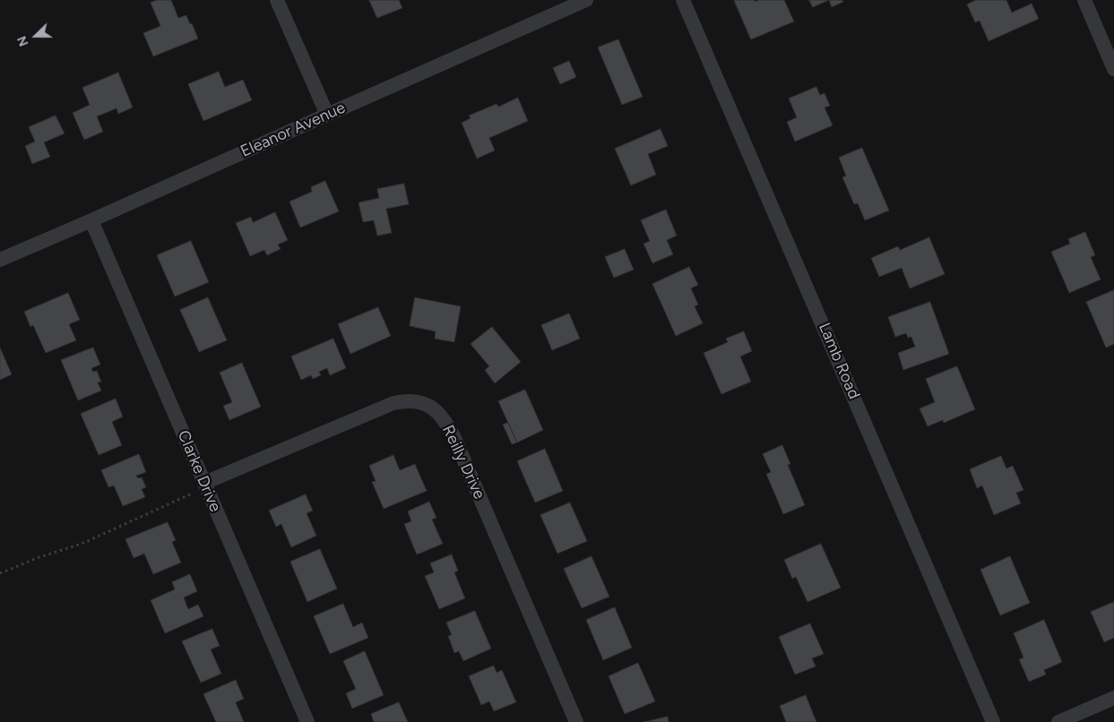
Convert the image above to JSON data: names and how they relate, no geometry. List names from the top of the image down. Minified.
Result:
{"streets":{"street":["Eleanor Avenue","Lamb Road","Reilly Drive","Clarke Drive"]},"crossings":[["Eleanor Avenue","Clarke Drive"],["Reilly Drive","Clarke Drive"]],"north":"left"}
